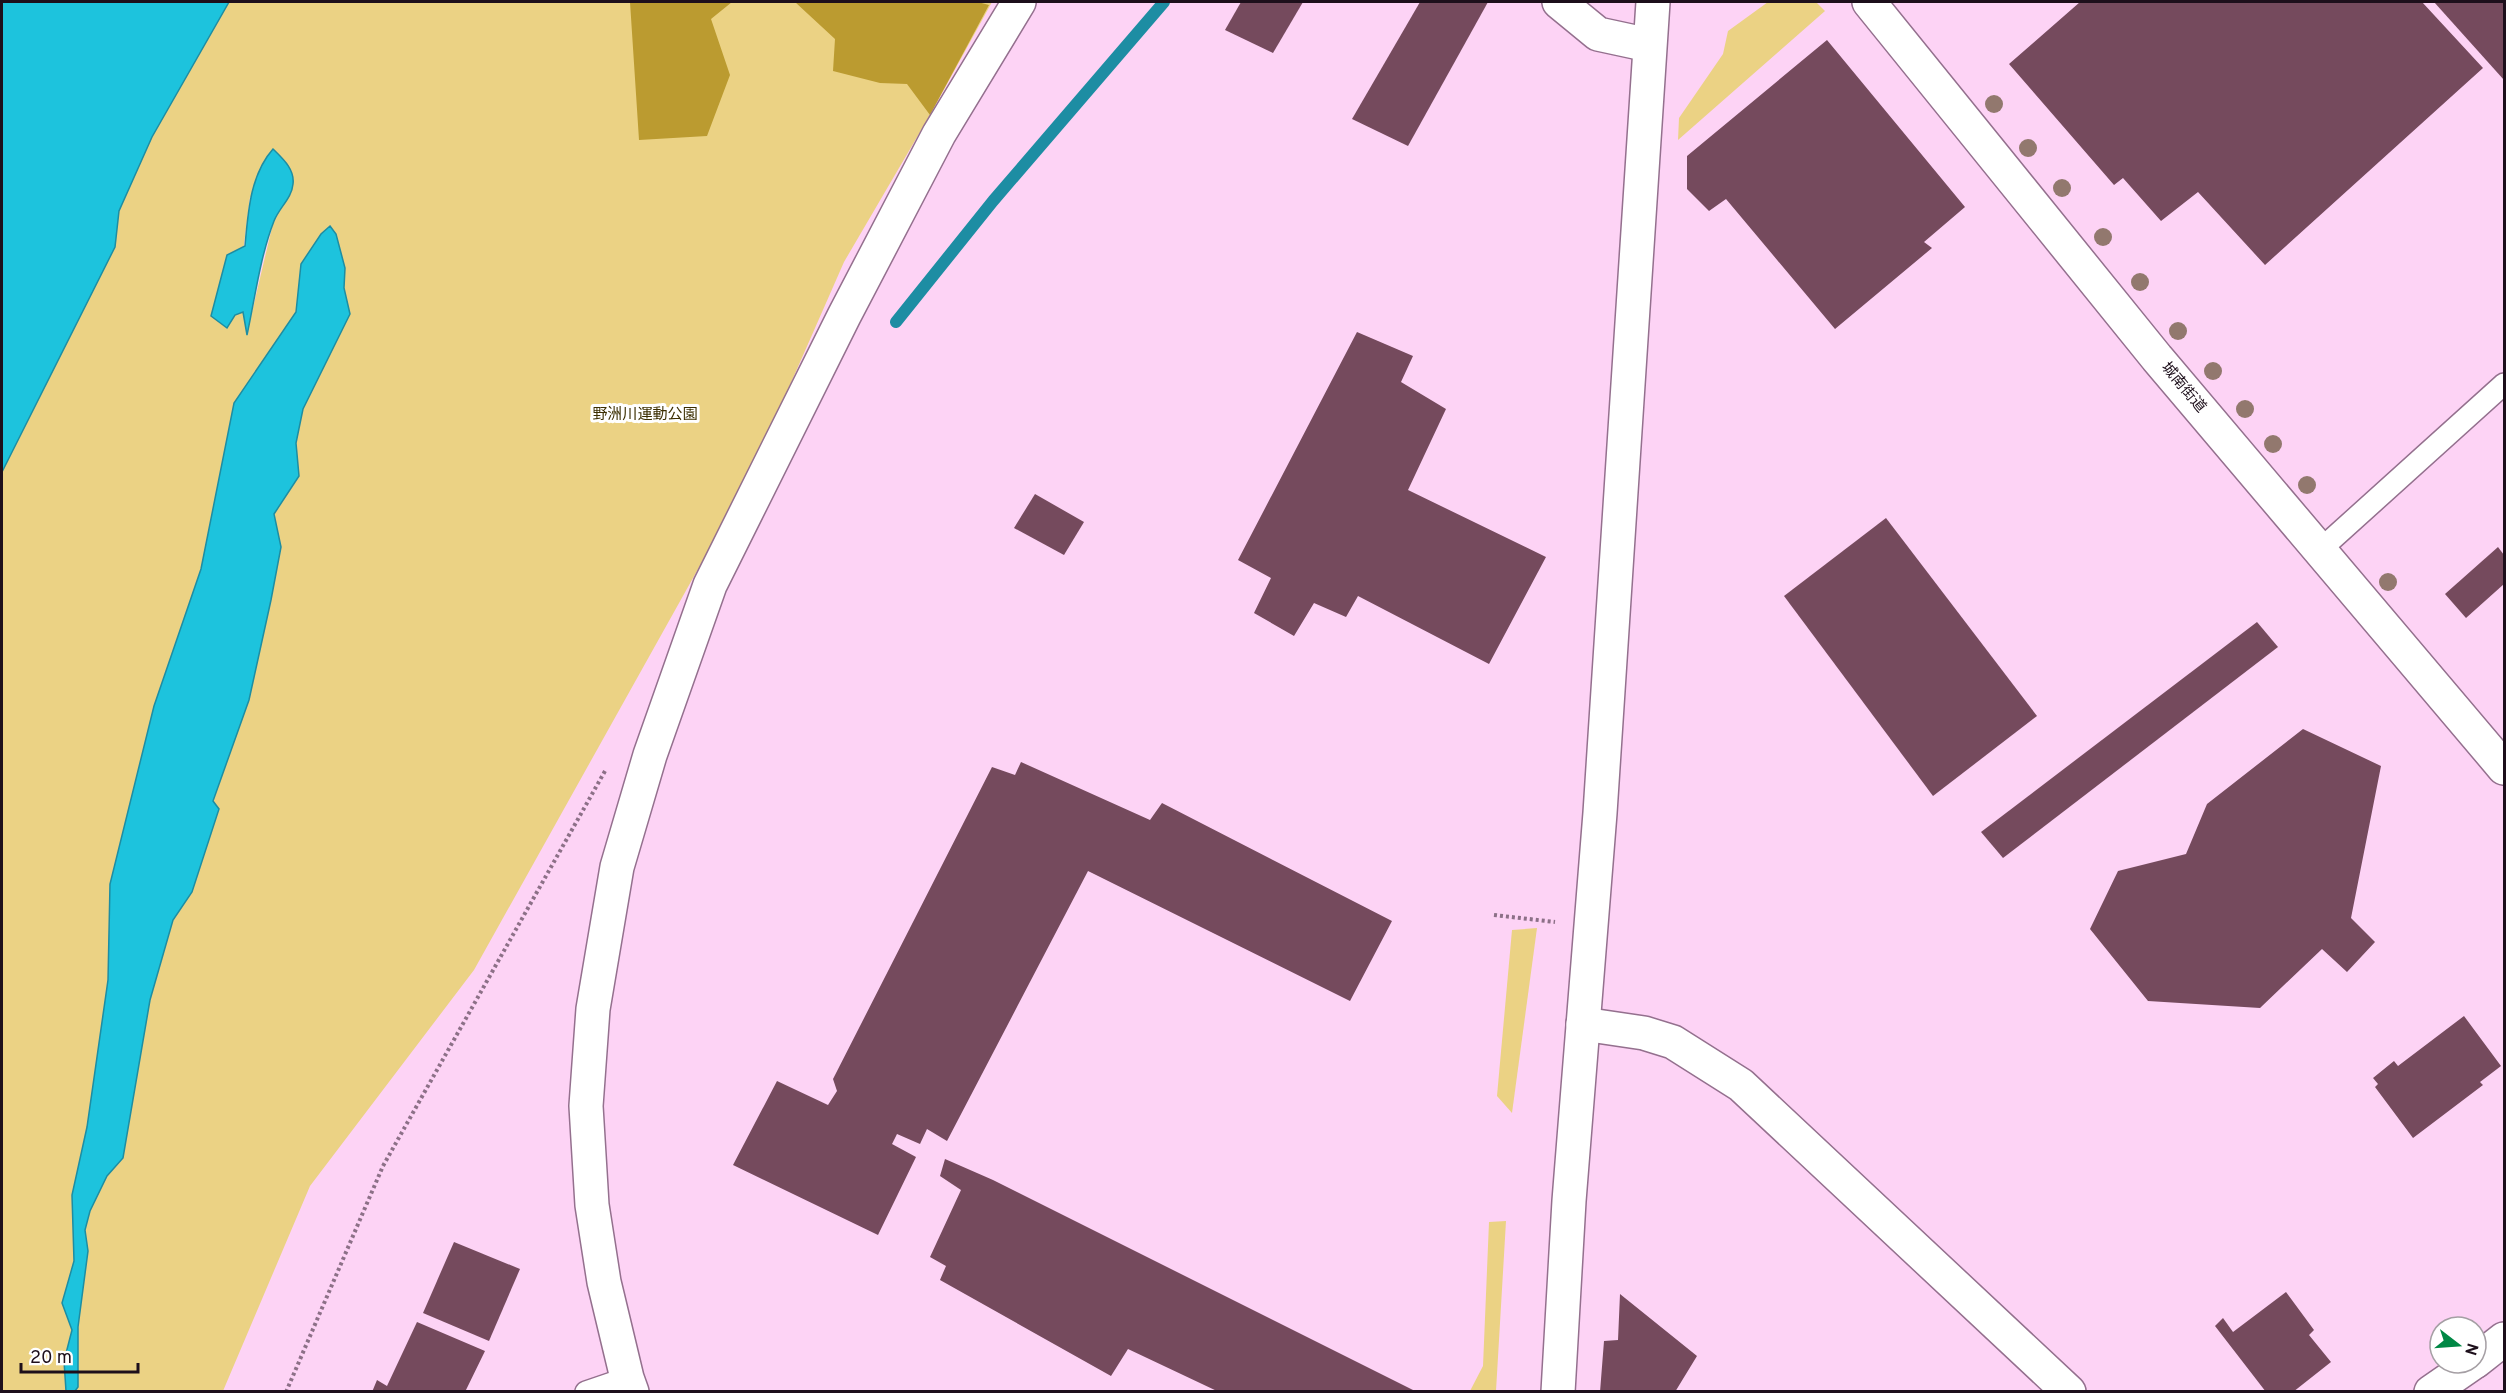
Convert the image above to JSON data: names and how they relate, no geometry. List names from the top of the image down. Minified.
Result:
{"streets":{"street":["城南街道"]},"parks":["野洲川運動公園"],"scale_bar":"20 m","north":"right"}
